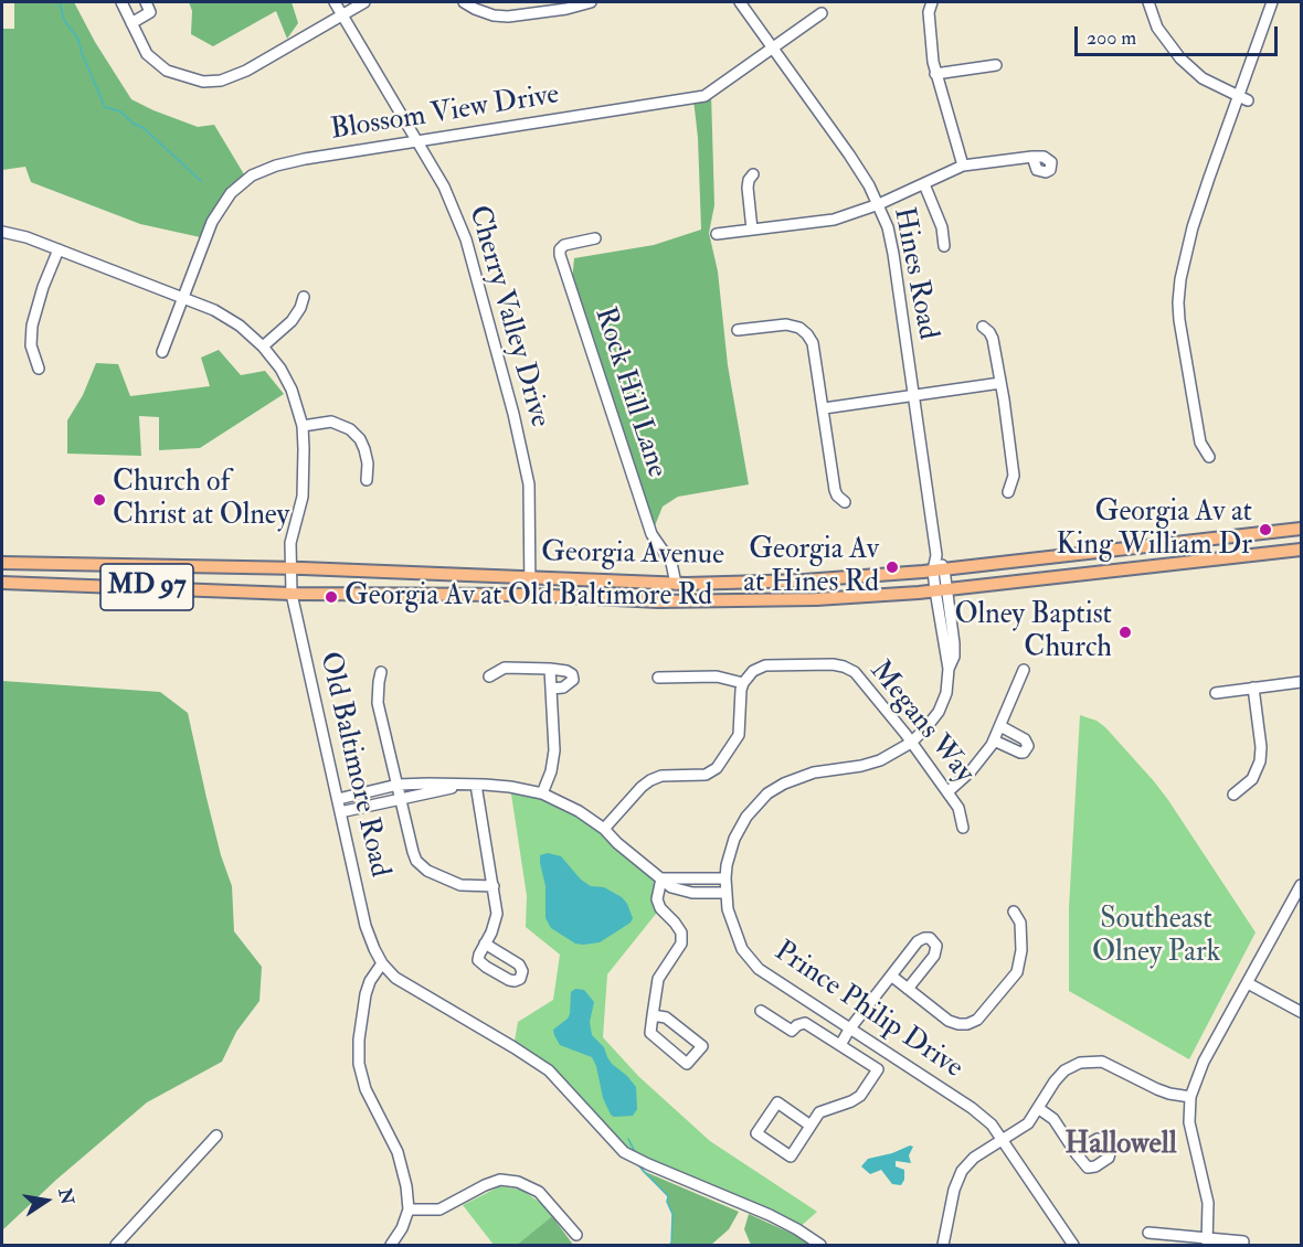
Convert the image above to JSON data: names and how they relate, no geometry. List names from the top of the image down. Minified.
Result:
{"streets":{"main road":["Georgia Avenue","MD 97"],"street":["Blossom View Drive","Hines Road","Cherry Valley Drive","Rock Hill Lane","Megans Way","Old Baltimore Road","Prince Philip Drive"]},"crossings":[["Blossom View Drive","Hines Road"],["Blossom View Drive","Cherry Valley Drive"],["Blossom View Drive","Old Baltimore Road"],["Hines Road","Georgia Avenue"],["Hines Road","Prince Philip Drive"],["Cherry Valley Drive","Georgia Avenue"],["Rock Hill Lane","Georgia Avenue"],["Georgia Avenue","Old Baltimore Road"],["Georgia Avenue","Prince Philip Drive"],["Megans Way","Prince Philip Drive"]],"districts":["Hallowell"],"parks":["Southeast Olney Park"],"places":["Church of Christ at Olney","Georgia Av at King William Dr","Georgia Av at Hines Rd","Georgia Av at Old Baltimore Rd","Olney Baptist Church"],"scale_bar":"200 m","north":"right"}
